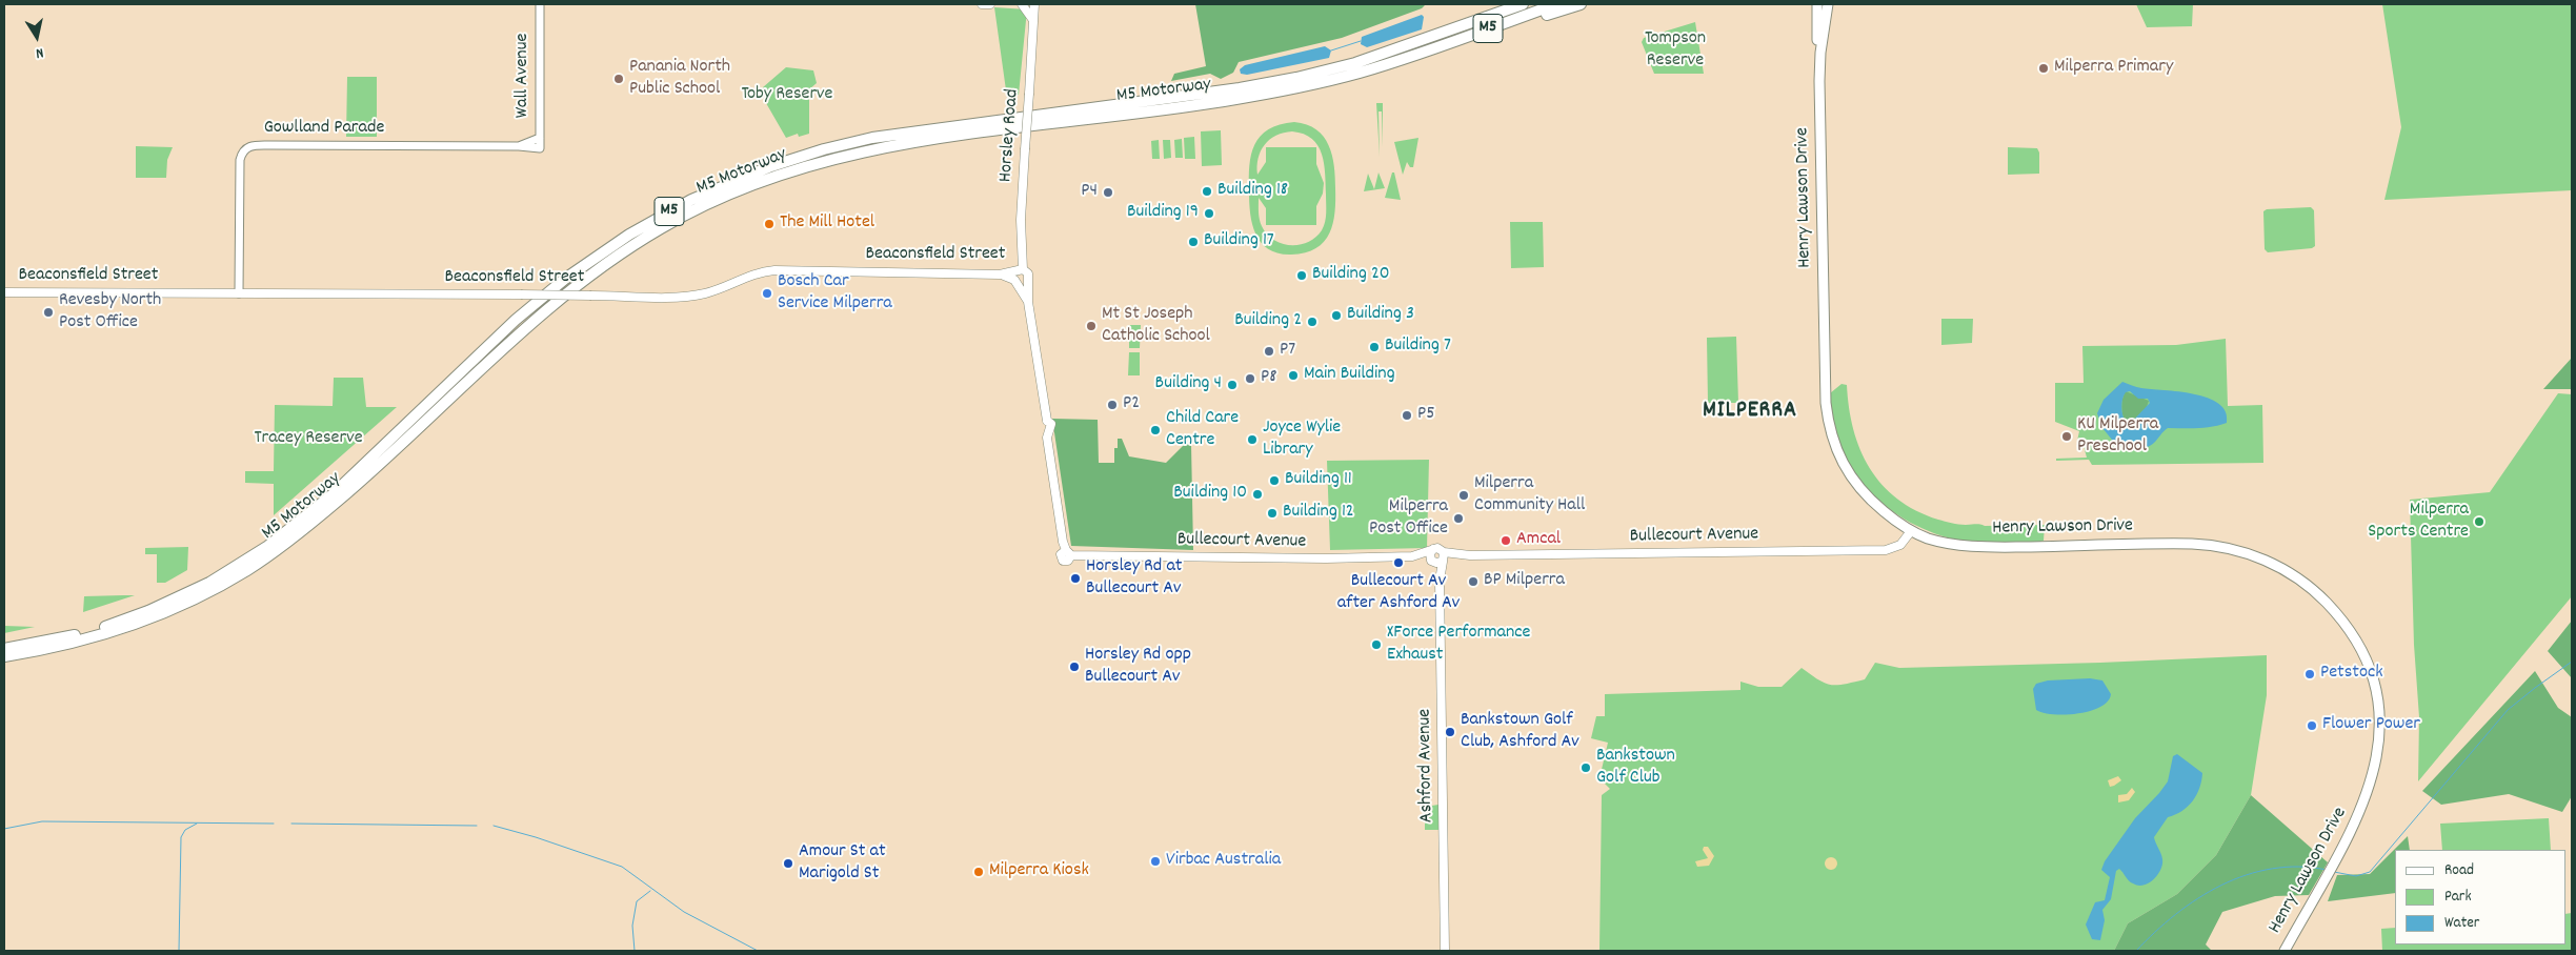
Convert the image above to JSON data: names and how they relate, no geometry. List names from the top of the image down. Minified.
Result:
{"streets":{"highway":["M5","M5 Motorway"],"main road":["Horsley Road","Henry Lawson Drive","Beaconsfield Street","Bullecourt Avenue","Ashford Avenue"],"street":["Wall Avenue","Gowlland Parade"]},"crossings":[["Wall Avenue","Gowlland Parade"],["Gowlland Parade","Beaconsfield Street"],["Horsley Road","Beaconsfield Street"],["Horsley Road","Bullecourt Avenue"],["Henry Lawson Drive","Bullecourt Avenue"],["Bullecourt Avenue","Ashford Avenue"]],"districts":["MILPERRA"],"parks":["Tompson Reserve","Toby Reserve","Tracey Reserve"],"places":["Milperra Primary","Panania North Public School","Building 18","P4","Building 19","The Mill Hotel","Building 17","Building 20","Bosch Car Service Milperra","Revesby North Post Office","Building 3","Building 2","Mt St Joseph Catholic School","Building 7","P7","Main Building","P8","Building 4","P2","P5","Child Care Centre","KU Milperra Preschool","Joyce Wylie Library","Building 11","Building 10","Milperra Community Hall","Building 12","Milperra Post Office","Milperra Sports Centre","Amcal","Bullecourt Av after Ashford Av","Horsley Rd at Bullecourt Av","BP Milperra","XForce Performance Exhaust","Horsley Rd opp Bullecourt Av","Petstock","Flower Power","Bankstown Golf Club, Ashford Av","Bankstown Golf Club","Virbac Australia","Amour St at Marigold St","Milperra Kiosk"],"legend":["Road","Park","Water"],"north":"bottom"}
